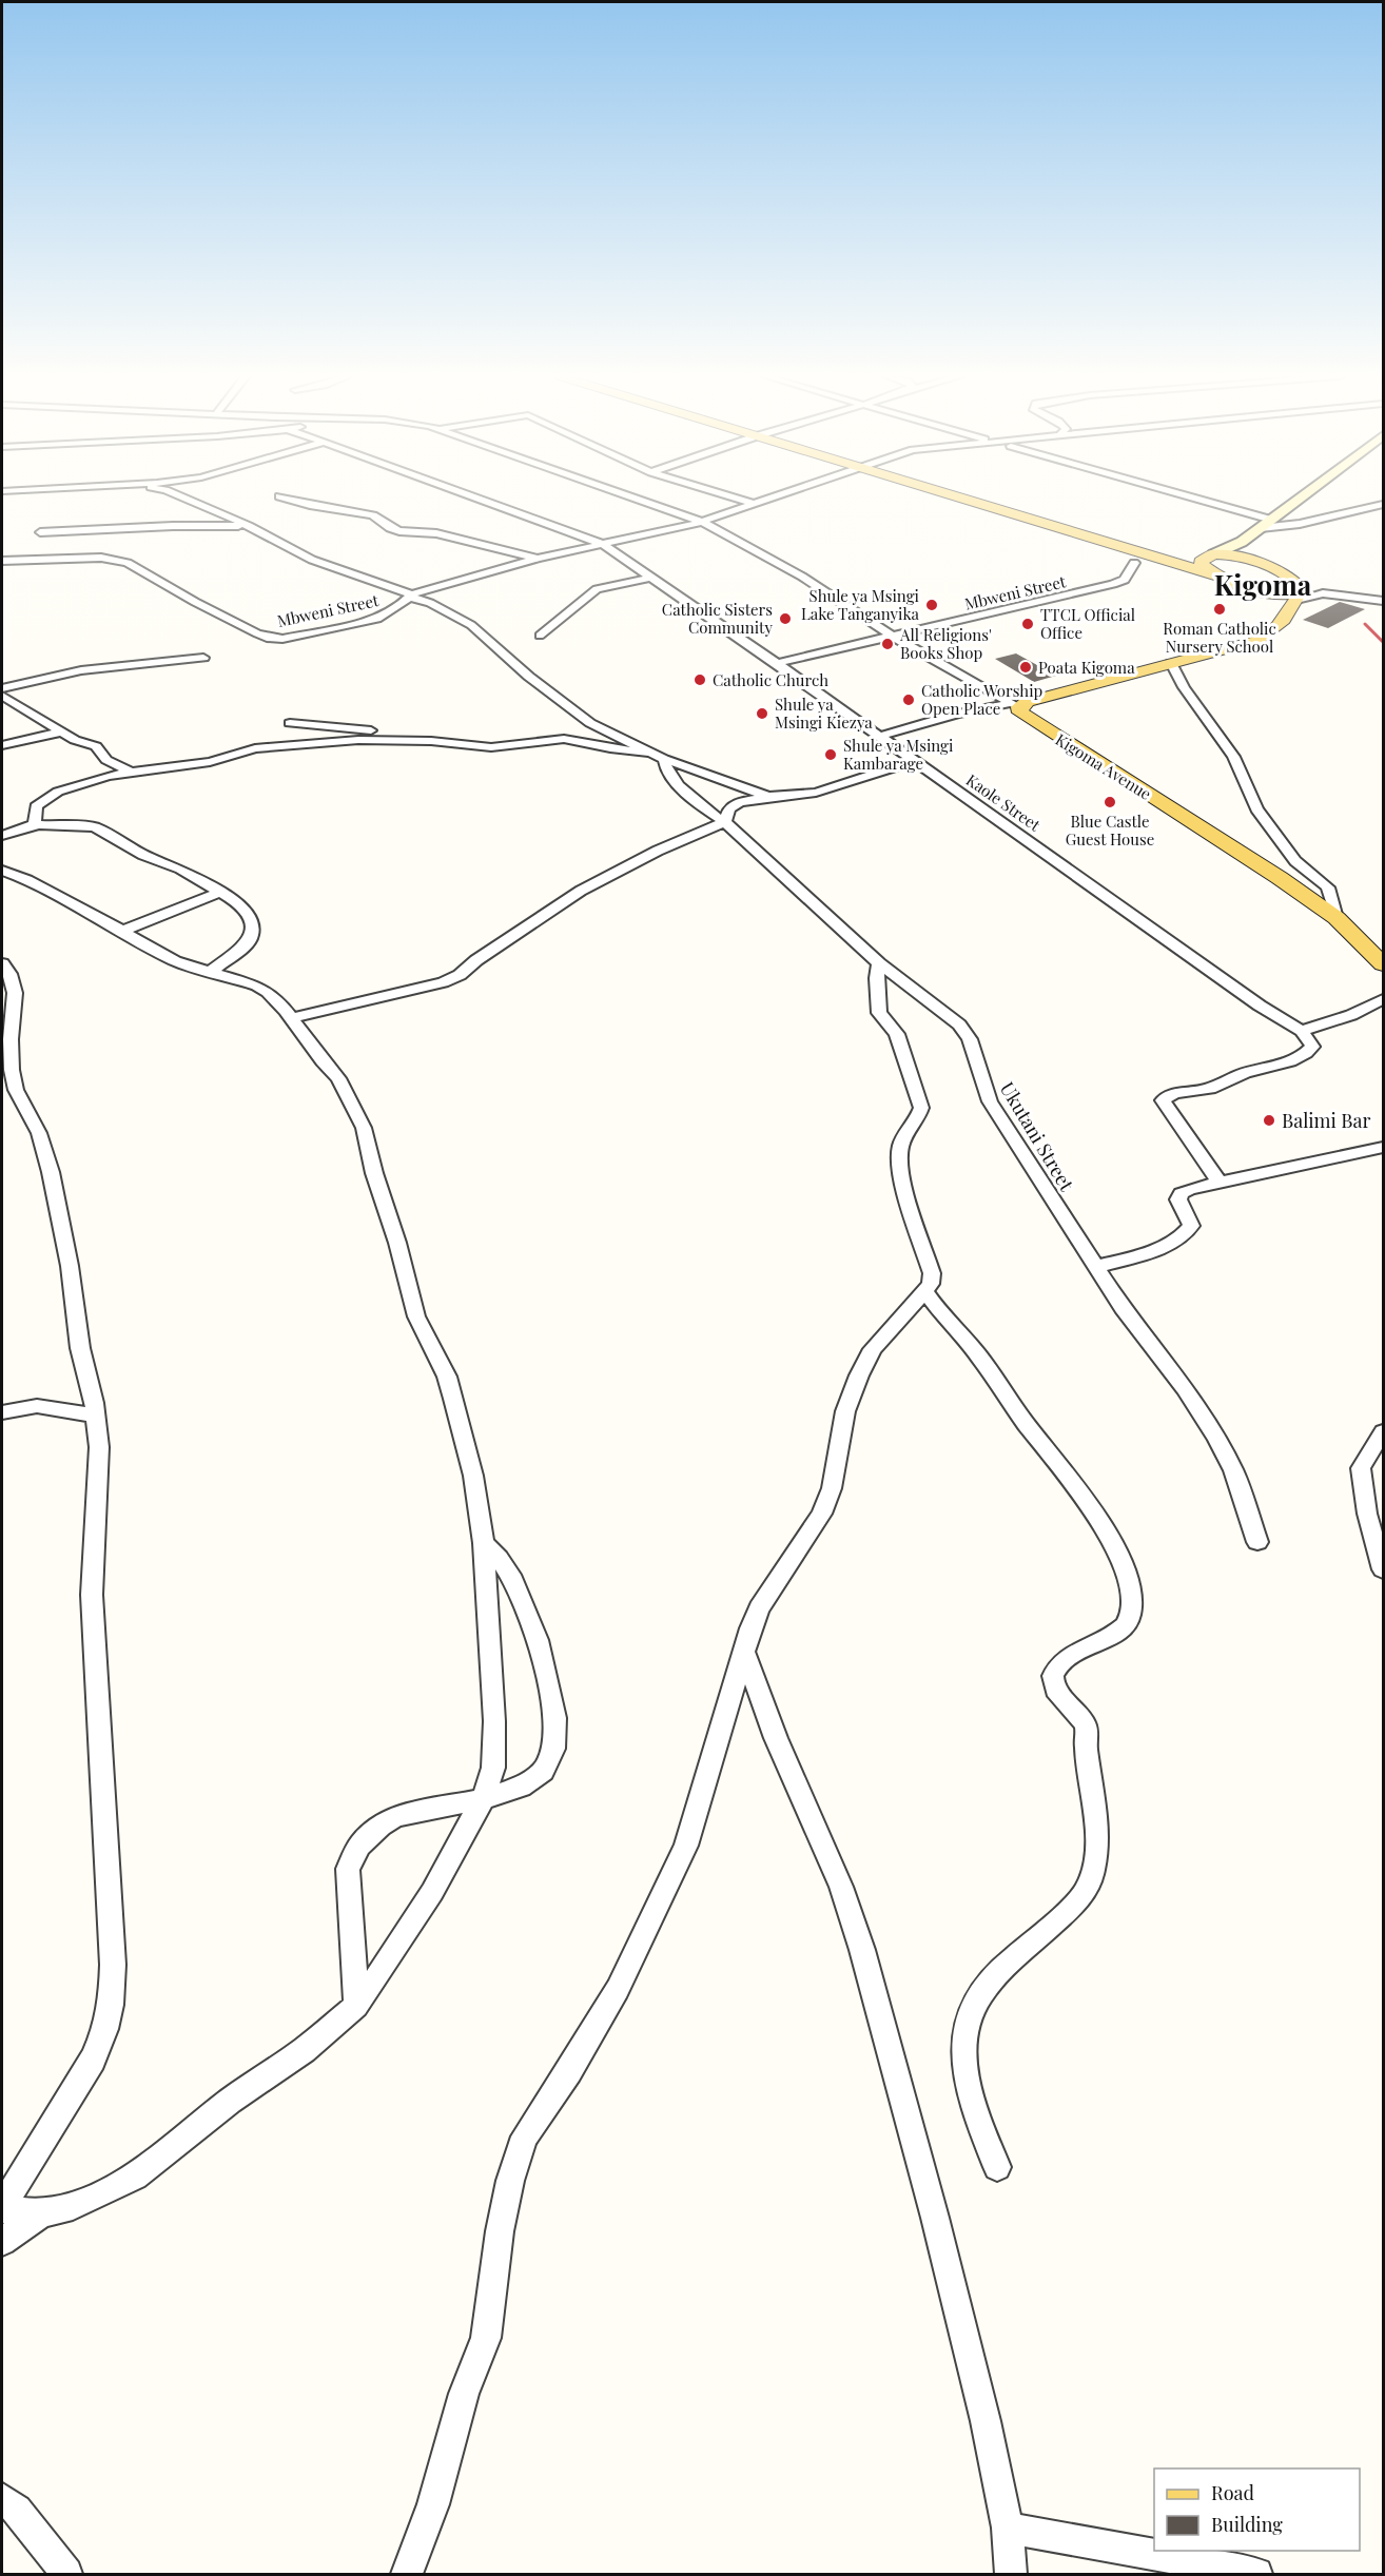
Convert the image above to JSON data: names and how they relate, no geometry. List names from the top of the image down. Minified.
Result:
{"streets":{"main road":["Kigoma Avenue"],"street":["Mbweni Street","Kaole Street","Ukutani Street"]},"crossings":[["Mbweni Street","Kaole Street"]],"districts":["Kigoma"],"places":["Shule ya Msingi Lake Tanganyika","Roman Catholic Nursery School","Catholic Sisters Community","TTCL Official Office","All Religions' Books Shop","Poata Kigoma","Catholic Church","Catholic Worship Open Place","Shule ya Msingi Kiezya","Shule ya Msingi Kambarage","Blue Castle Guest House","Balimi Bar"],"legend":["Road","Building"]}
